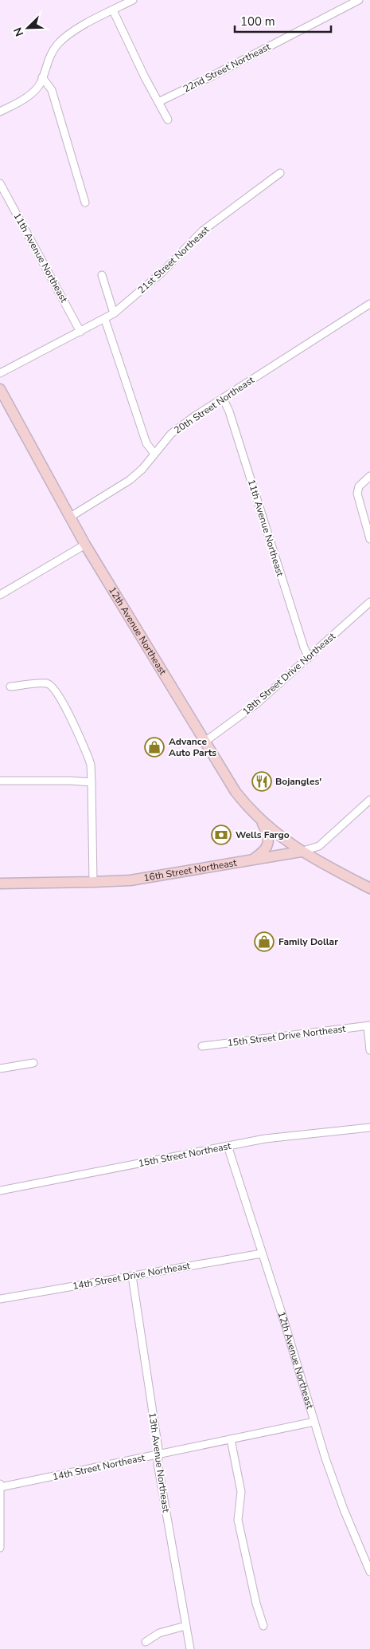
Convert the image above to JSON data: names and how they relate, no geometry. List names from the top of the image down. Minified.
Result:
{"streets":{"main road":["12th Avenue Northeast","16th Street Northeast"],"street":["22nd Street Northeast","11th Avenue Northeast","21st Street Northeast","20th Street Northeast","18th Street Drive Northeast","15th Street Drive Northeast","15th Street Northeast","14th Street Drive Northeast","13th Avenue Northeast","14th Street Northeast"]},"crossings":[["11th Avenue Northeast","21st Street Northeast"],["11th Avenue Northeast","20th Street Northeast"],["11th Avenue Northeast","18th Street Drive Northeast"],["20th Street Northeast","12th Avenue Northeast"],["12th Avenue Northeast","18th Street Drive Northeast"],["12th Avenue Northeast","16th Street Northeast"],["12th Avenue Northeast","15th Street Northeast"],["12th Avenue Northeast","14th Street Drive Northeast"],["12th Avenue Northeast","14th Street Northeast"],["14th Street Drive Northeast","13th Avenue Northeast"],["13th Avenue Northeast","14th Street Northeast"]],"places":{"shop":["Advance Auto Parts","Family Dollar"],"restaurant":["Bojangles'"],"bank":["Wells Fargo"]},"scale_bar":"100 m","north":"bottom left"}
